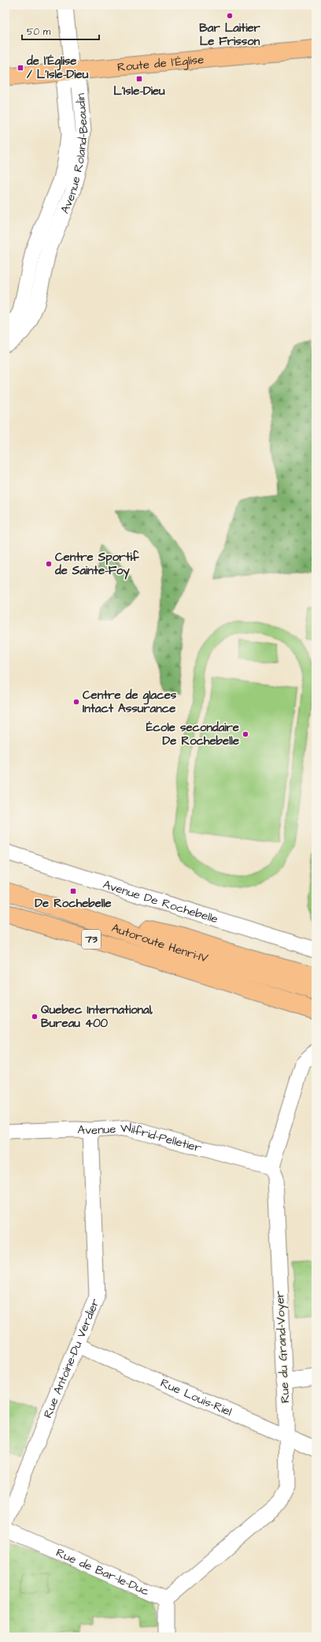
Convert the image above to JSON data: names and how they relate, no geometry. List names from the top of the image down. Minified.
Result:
{"streets":{"main road":["Route de l'Église","73","Autoroute Henri-IV"],"street":["Avenue Roland-Beaudin","Avenue De Rochebelle","Avenue Wilfrid-Pelletier","Rue du Grand-Voyer","Rue Antoine-Du Verdier","Rue Louis-Riel","Rue de Bar-le-Duc"]},"crossings":[["Route de l'Église","Avenue Roland-Beaudin"],["Avenue Wilfrid-Pelletier","Rue du Grand-Voyer"],["Avenue Wilfrid-Pelletier","Rue Antoine-Du Verdier"],["Rue du Grand-Voyer","Rue Louis-Riel"],["Rue du Grand-Voyer","Rue de Bar-le-Duc"],["Rue Antoine-Du Verdier","Rue Louis-Riel"]],"places":{"other":["Bar Laitier Le Frisson","Centre Sportif de Sainte-Foy","Centre de glaces Intact Assurance","École secondaire De Rochebelle","Quebec International, Bureau 400"],"transit":["de l'Église / L'Isle-Dieu","L'Isle-Dieu","De Rochebelle"]},"scale_bar":"50 m"}
